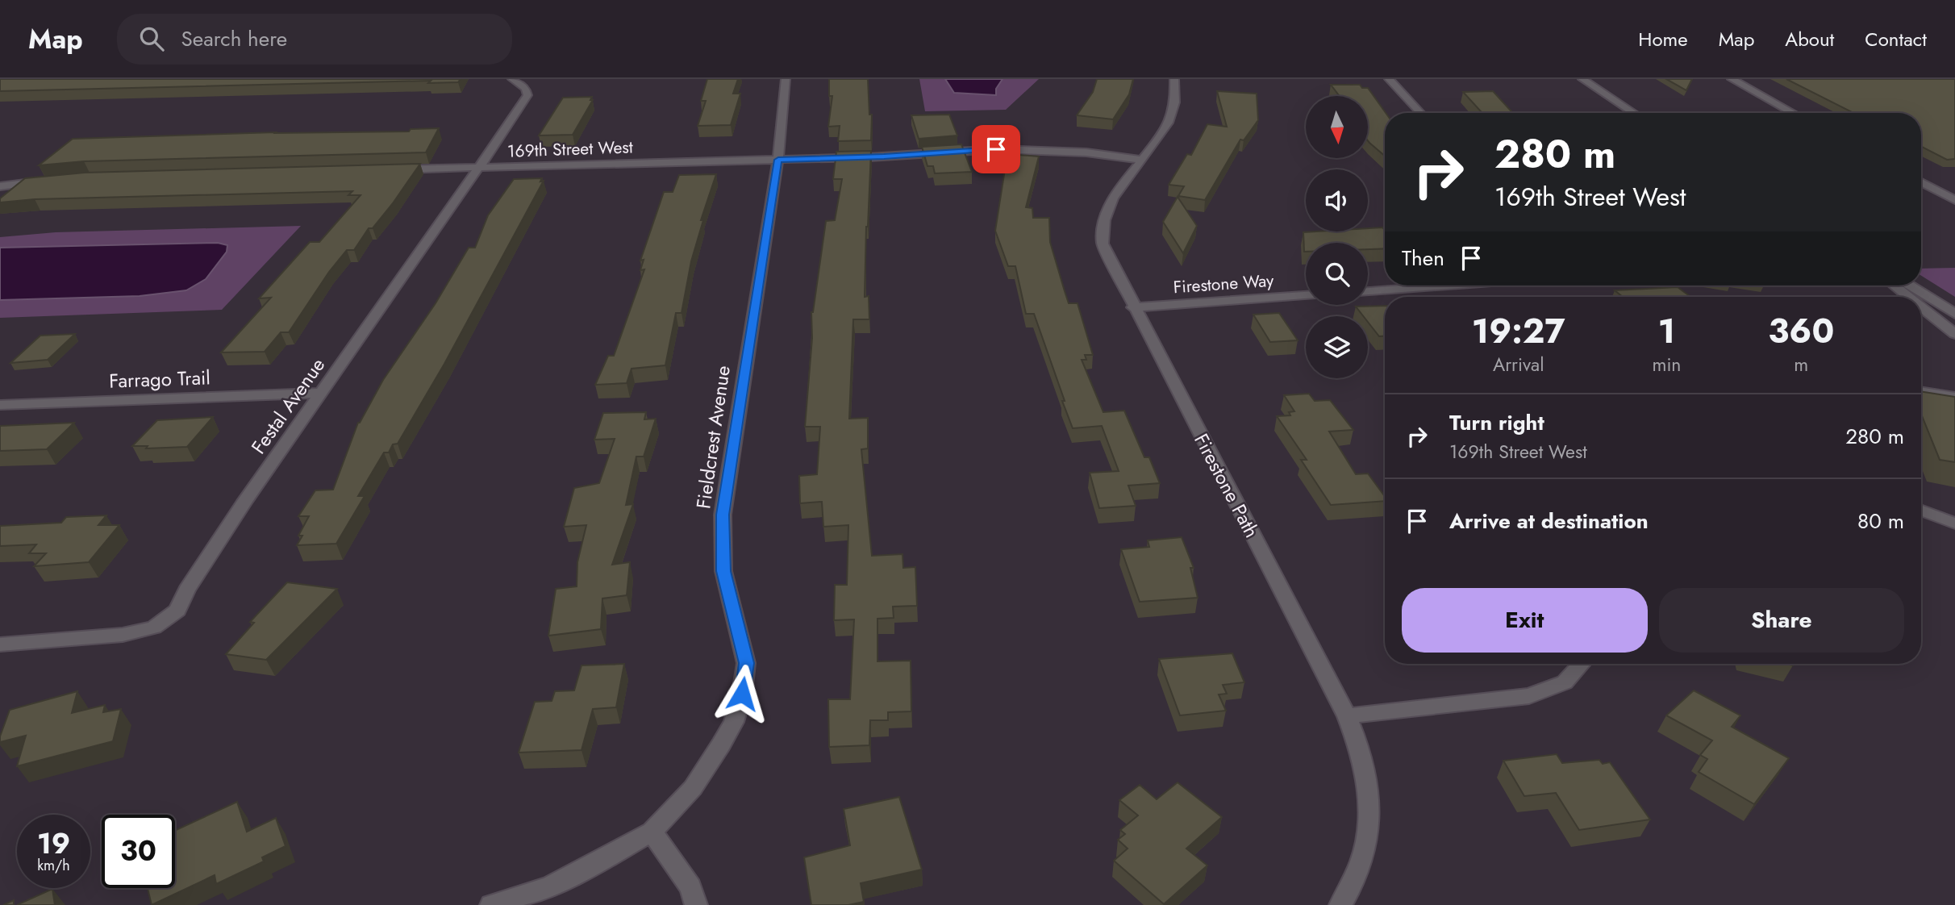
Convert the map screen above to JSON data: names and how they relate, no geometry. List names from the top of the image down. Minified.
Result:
{"streets":{"street":["169th Street West","Firestone Way","Farrago Trail","Festal Avenue","Fieldcrest Avenue","Firestone Path"]},"crossings":[["169th Street West","Festal Avenue"],["169th Street West","Fieldcrest Avenue"],["169th Street West","Firestone Path"],["Firestone Way","Firestone Path"],["Farrago Trail","Festal Avenue"]],"north":"bottom","page":{"header":"Map","search":"Search here","nav":["Home","Map","About","Contact"],"turn":["280 m","169th Street West"],"then":"Then","eta":["19:27","Arrival","1","min","360","m"],"list":[{"name":"Turn right","note":"169th Street West","value":"280 m"},{"name":"Arrive at destination","value":"80 m"}],"buttons":["Exit","Share"],"speed":"19 km/h","limit":"30"}}
